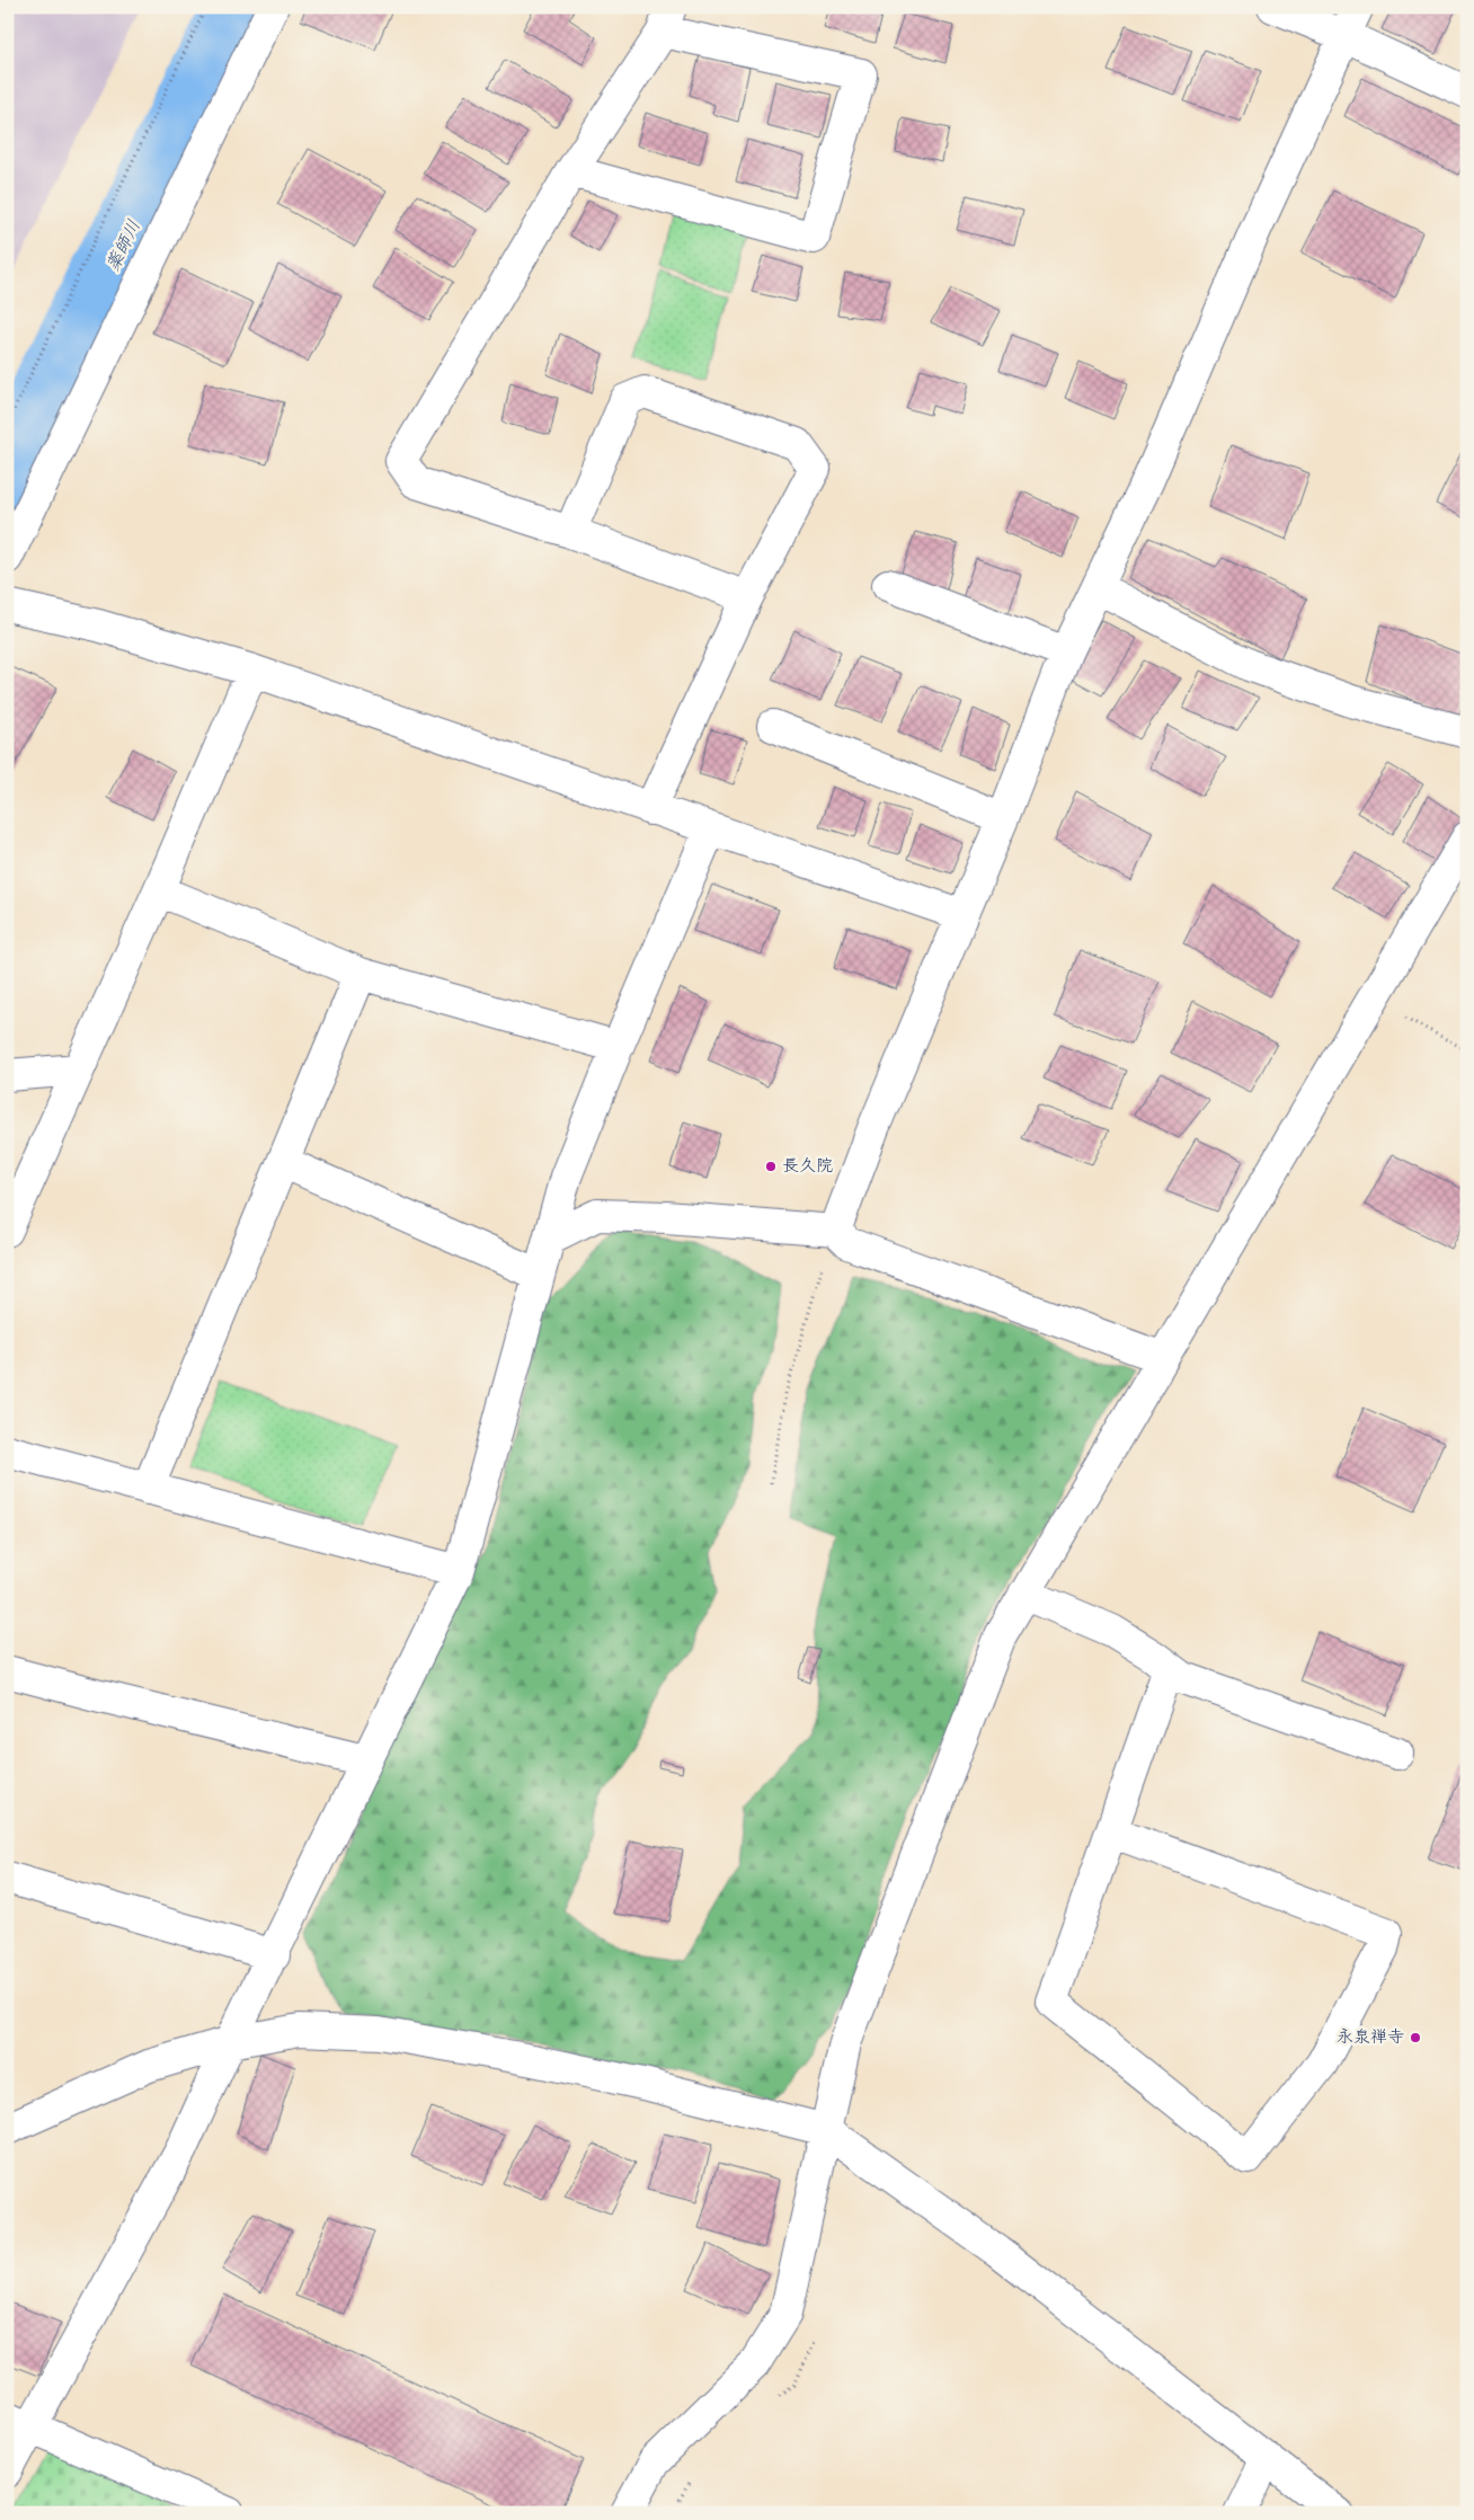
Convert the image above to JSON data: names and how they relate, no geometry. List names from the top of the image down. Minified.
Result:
{"water":["薬師川"],"places":["長久院","永泉禅寺"]}
